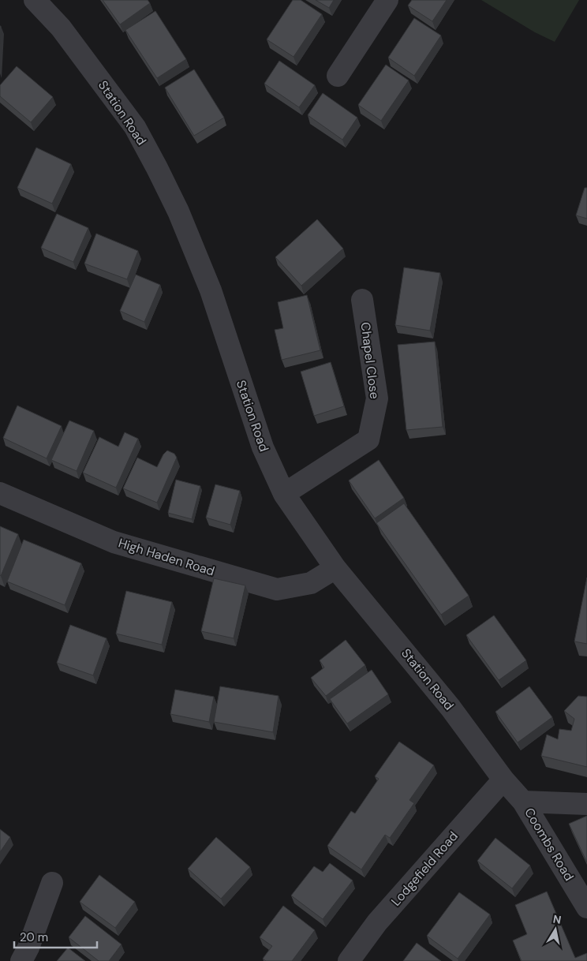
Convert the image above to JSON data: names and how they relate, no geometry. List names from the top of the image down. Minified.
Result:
{"streets":{"street":["Station Road","Chapel Close","High Haden Road","Coombs Road","Lodgefield Road"]},"crossings":[["Station Road","Chapel Close"],["Station Road","High Haden Road"],["Station Road","Coombs Road"],["Station Road","Lodgefield Road"]],"scale_bar":"20 m","north":"top"}
